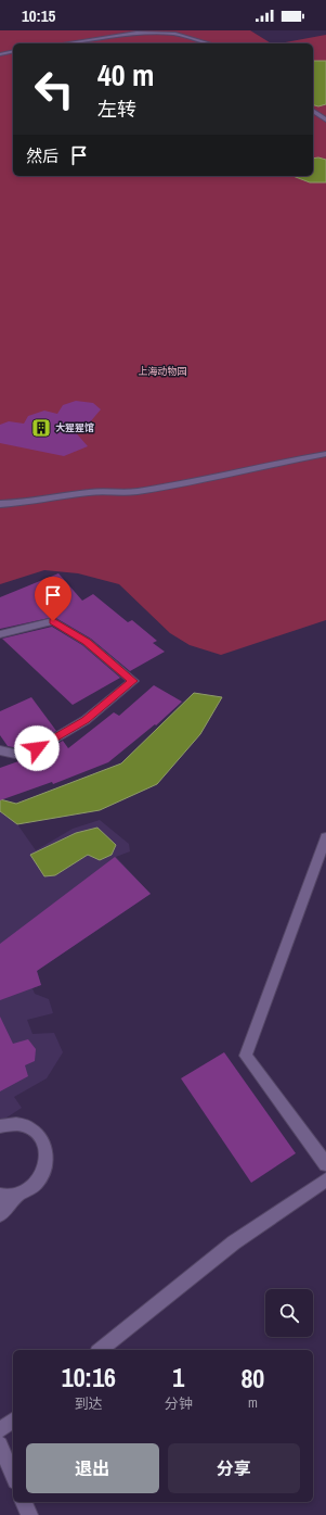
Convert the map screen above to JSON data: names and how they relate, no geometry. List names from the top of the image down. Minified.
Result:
{"parks":["上海动物园"],"places":{"building":["大猩猩馆"]},"page":{"status":"10:15","turn":["40 m","左转"],"then":"然后","eta":["10:16","到达","1","分钟","80","m"],"buttons":["退出","分享"]}}
